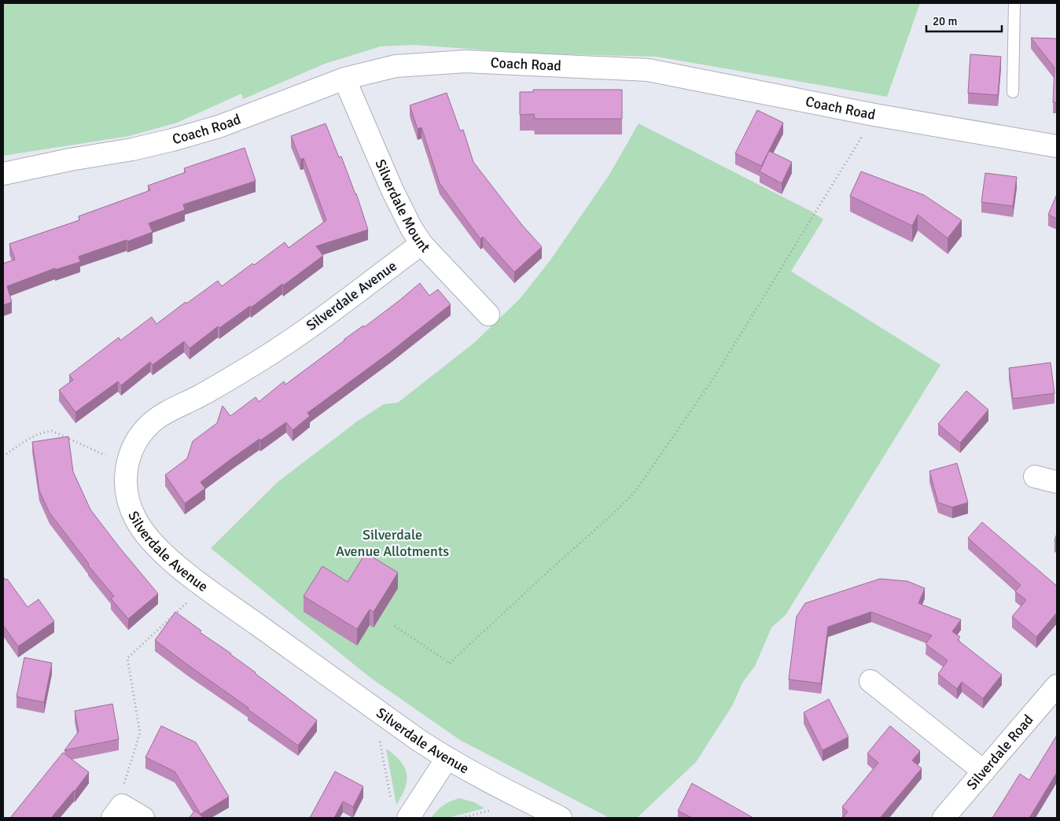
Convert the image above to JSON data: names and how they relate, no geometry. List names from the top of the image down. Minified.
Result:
{"streets":{"street":["Coach Road","Silverdale Mount","Silverdale Avenue","Silverdale Road"]},"crossings":[["Coach Road","Silverdale Mount"],["Silverdale Mount","Silverdale Avenue"]],"parks":["Silverdale Avenue Allotments"],"scale_bar":"20 m"}
